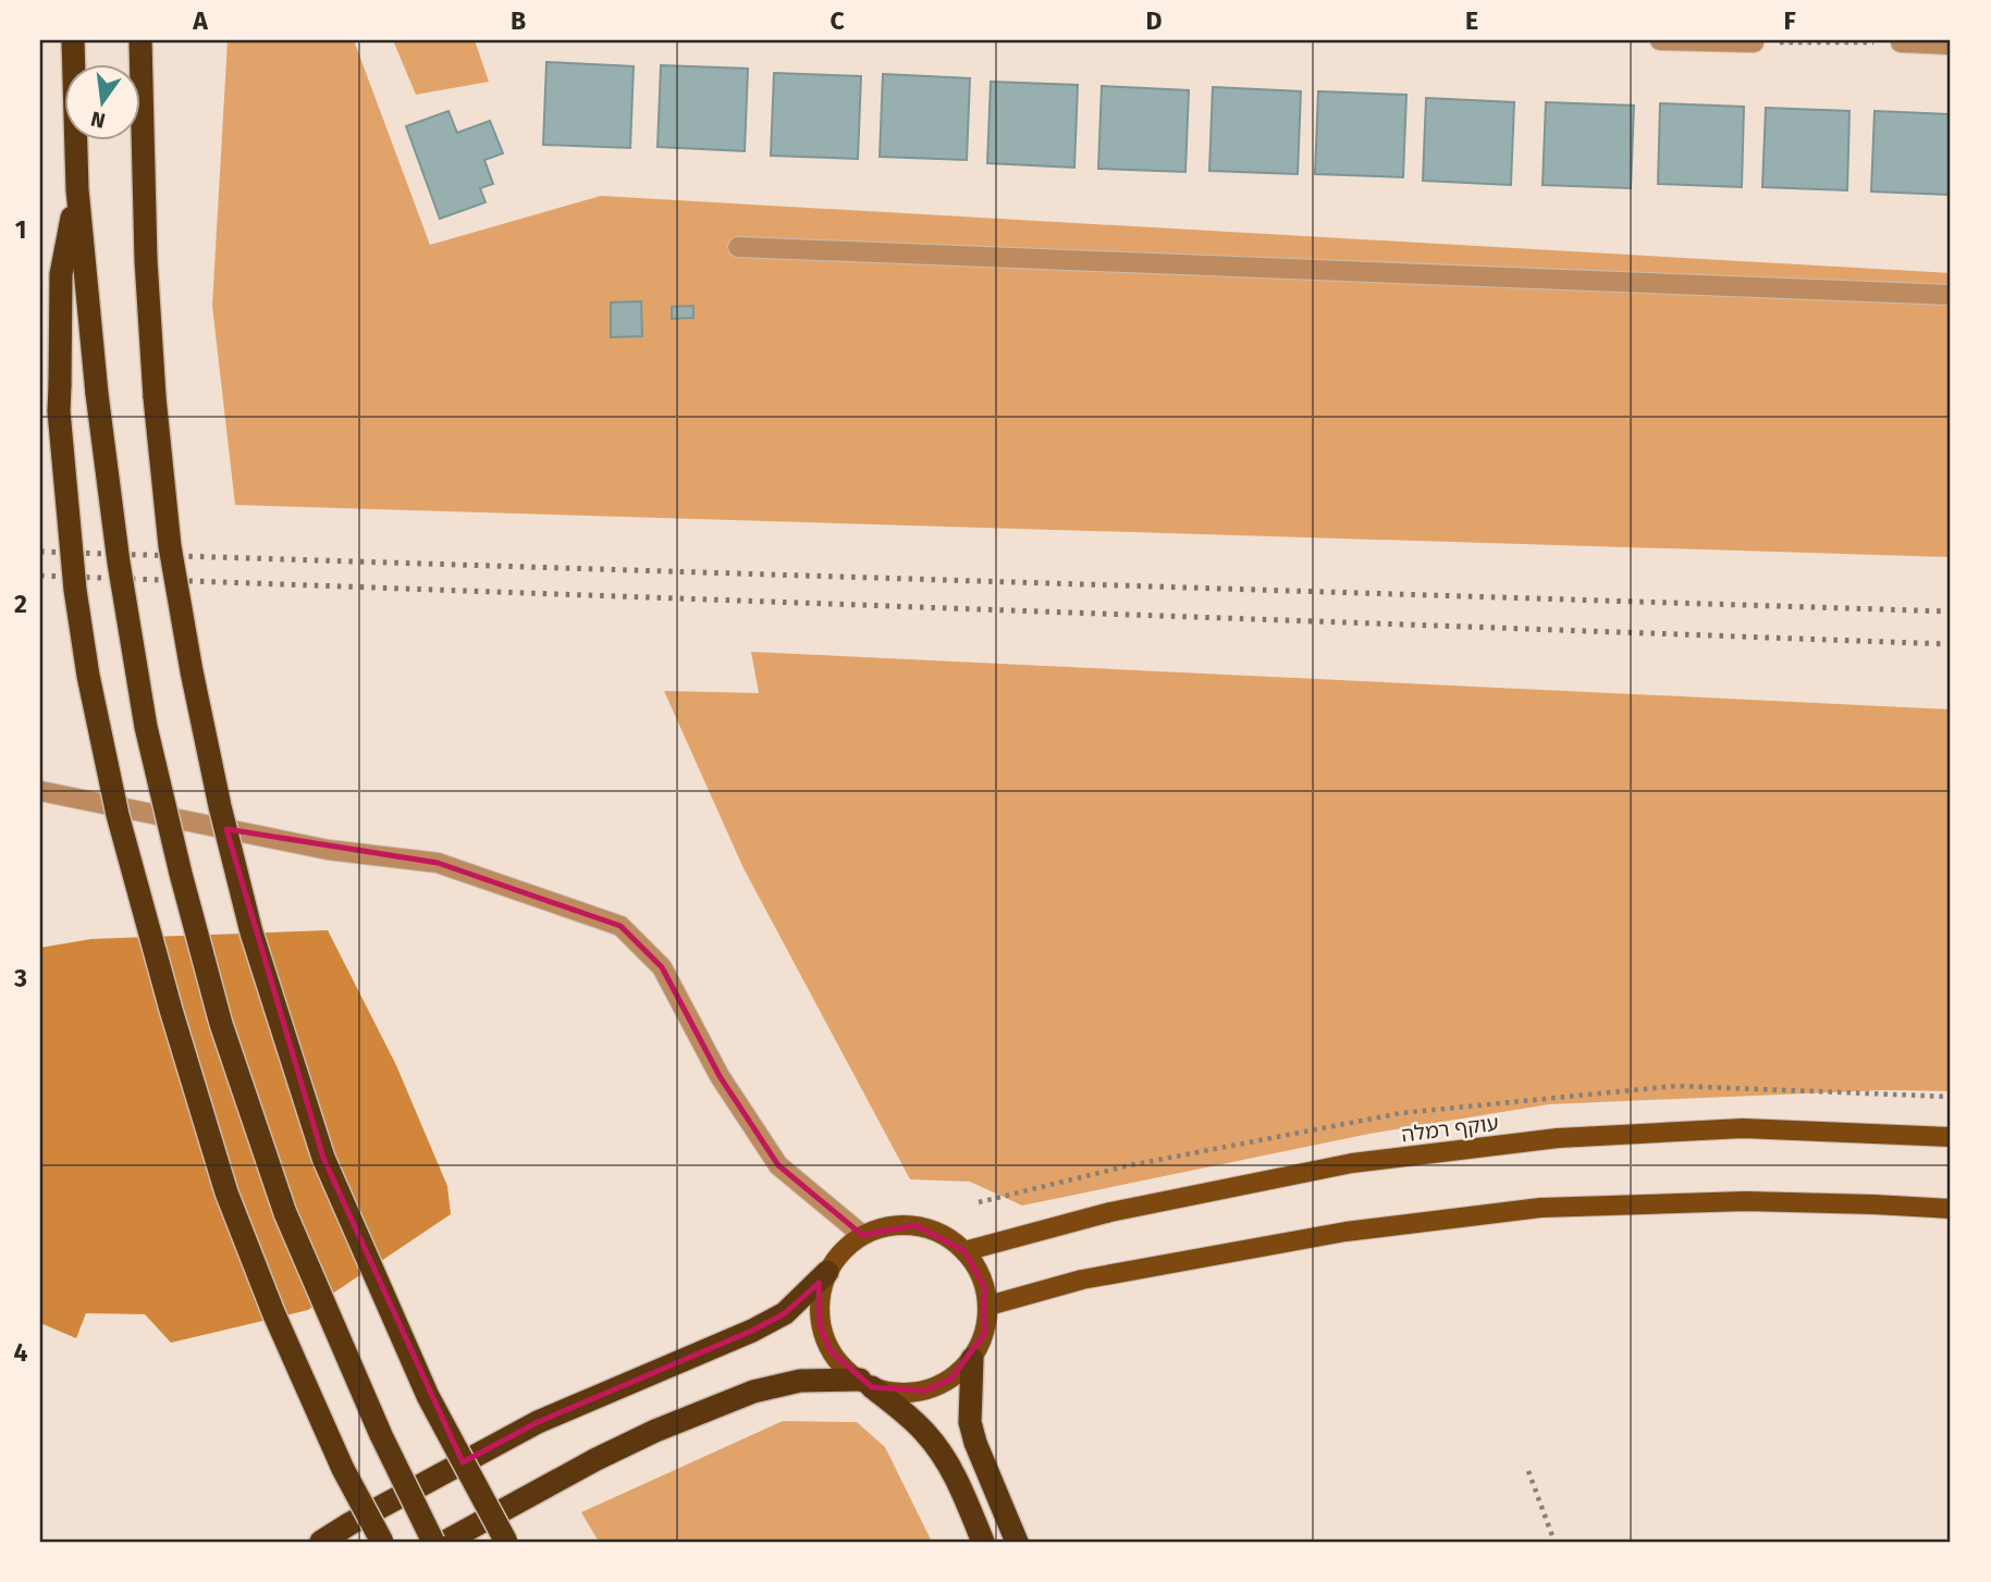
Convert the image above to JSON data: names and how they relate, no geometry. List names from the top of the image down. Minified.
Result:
{"streets":{"main road":["עוקף רמלה"]},"north":"bottom","grid":{"columns":["A","B","C","D","E","F"],"rows":["1","2","3","4"]}}
